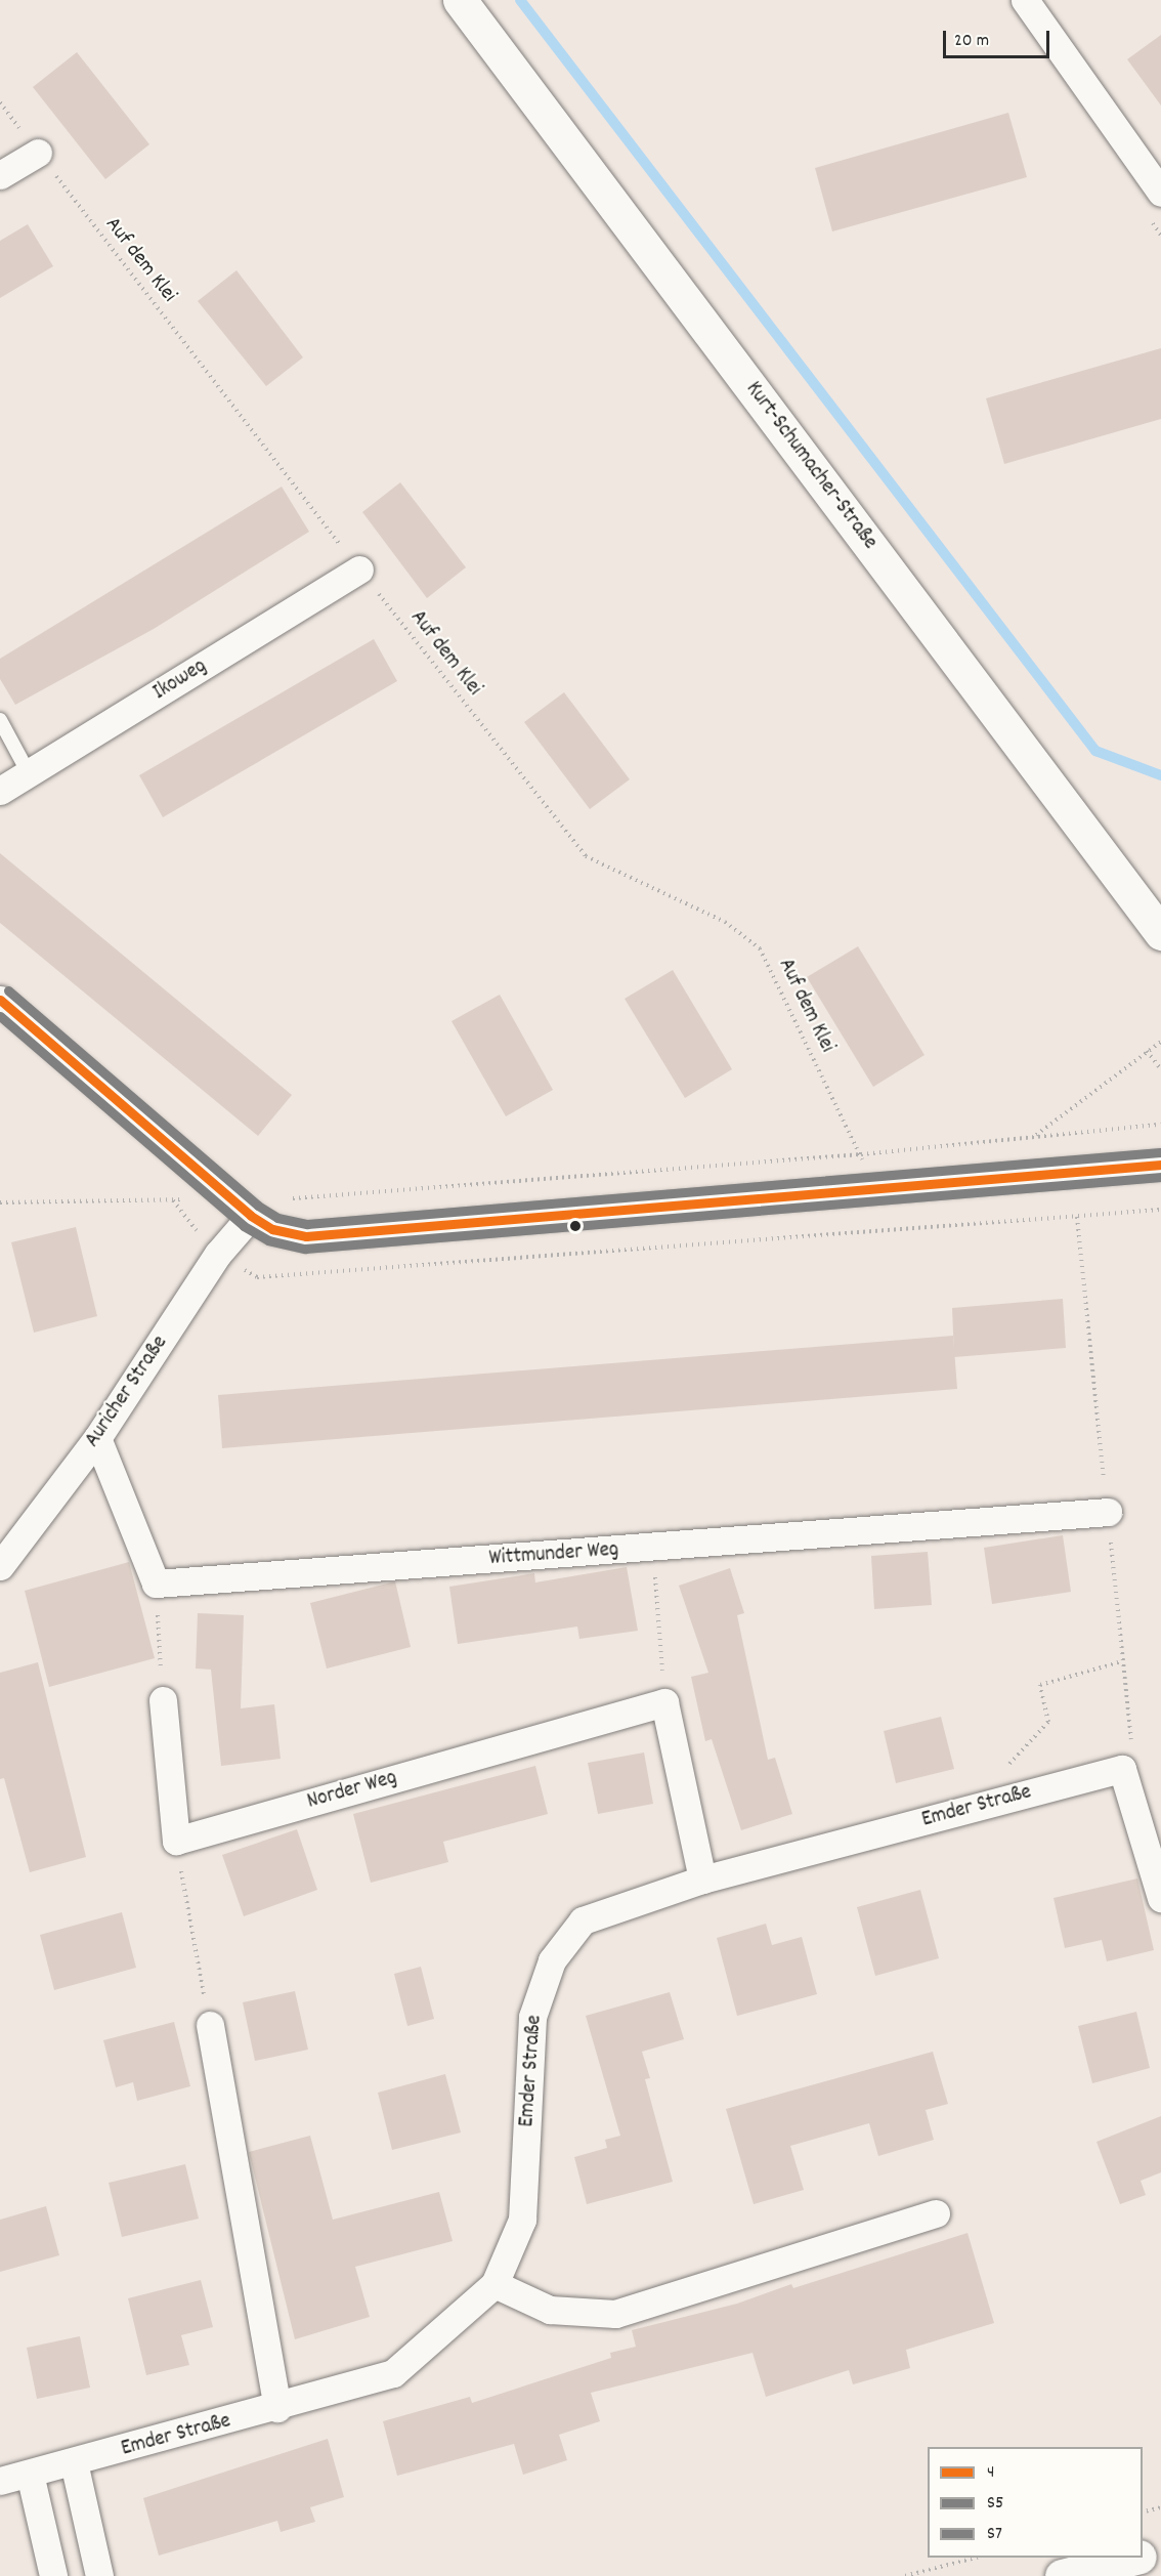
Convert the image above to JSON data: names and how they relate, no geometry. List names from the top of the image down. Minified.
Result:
{"streets":{"street":["Kurt-Schumacher-Straße","Ikoweg","Auricher Straße","Wittmunder Weg","Norder Weg","Emder Straße"],"path":["Auf dem Klei"]},"crossings":[["Auf dem Klei","Ikoweg"]],"lines":["transit line S7","transit line 4","transit line S5"],"legend":["4","S5","S7"],"scale_bar":"20 m"}
